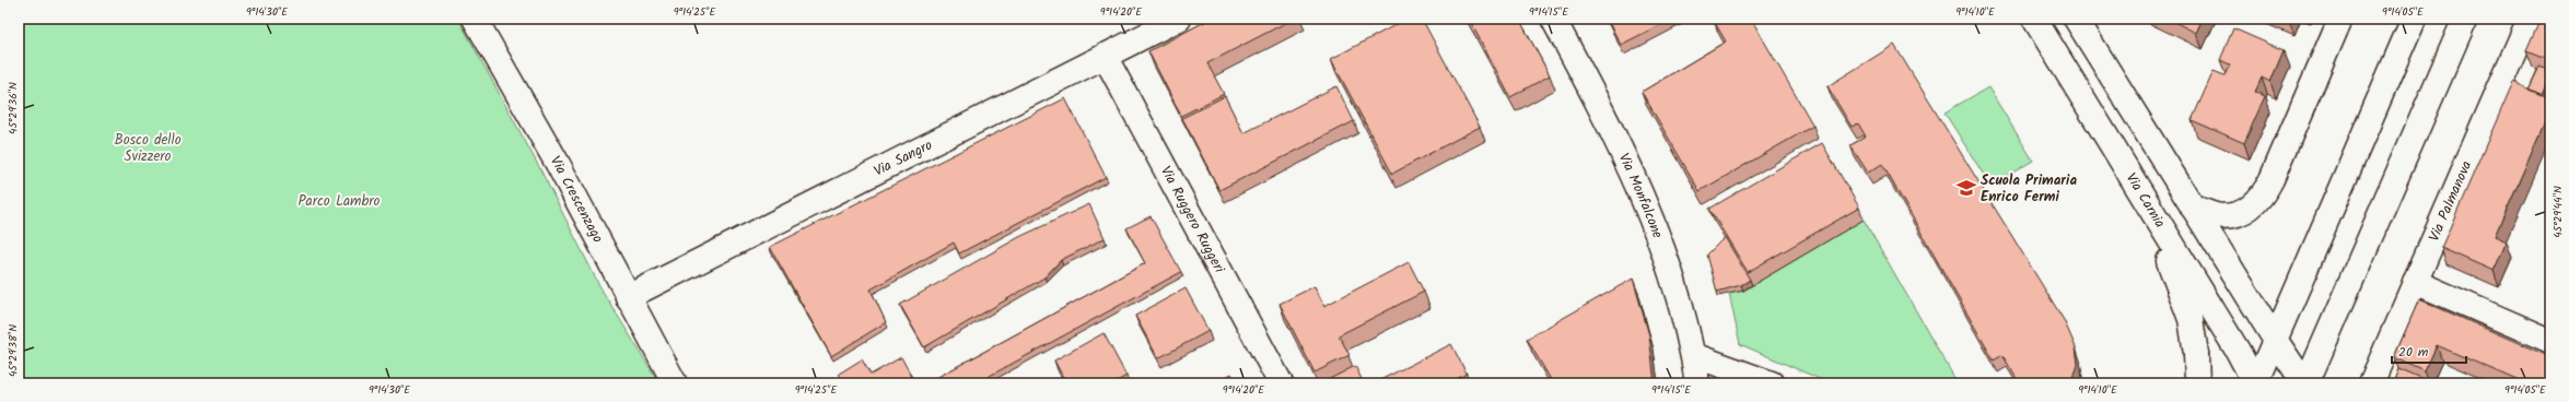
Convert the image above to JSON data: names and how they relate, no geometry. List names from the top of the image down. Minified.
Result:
{"streets":{"main road":["Via Sangro","Via Monfalcone","Via Crescenzago","Via Carnia","Via Palmanova","Via Ruggero Ruggeri"]},"crossings":[["Via Sangro","Via Crescenzago"],["Via Sangro","Via Ruggero Ruggeri"]],"parks":["Bosco dello Svizzero","Parco Lambro"],"places":{"school or university":["Scuola Primaria Enrico Fermi"]},"scale_bar":"20 m","coordinates":["9°14'30\"E","9°14'25\"E","9°14'20\"E","9°14'15\"E","9°14'10\"E","9°14'05\"E","45°29'36\"N","45°29'44\"N","45°29'38\"N"]}
